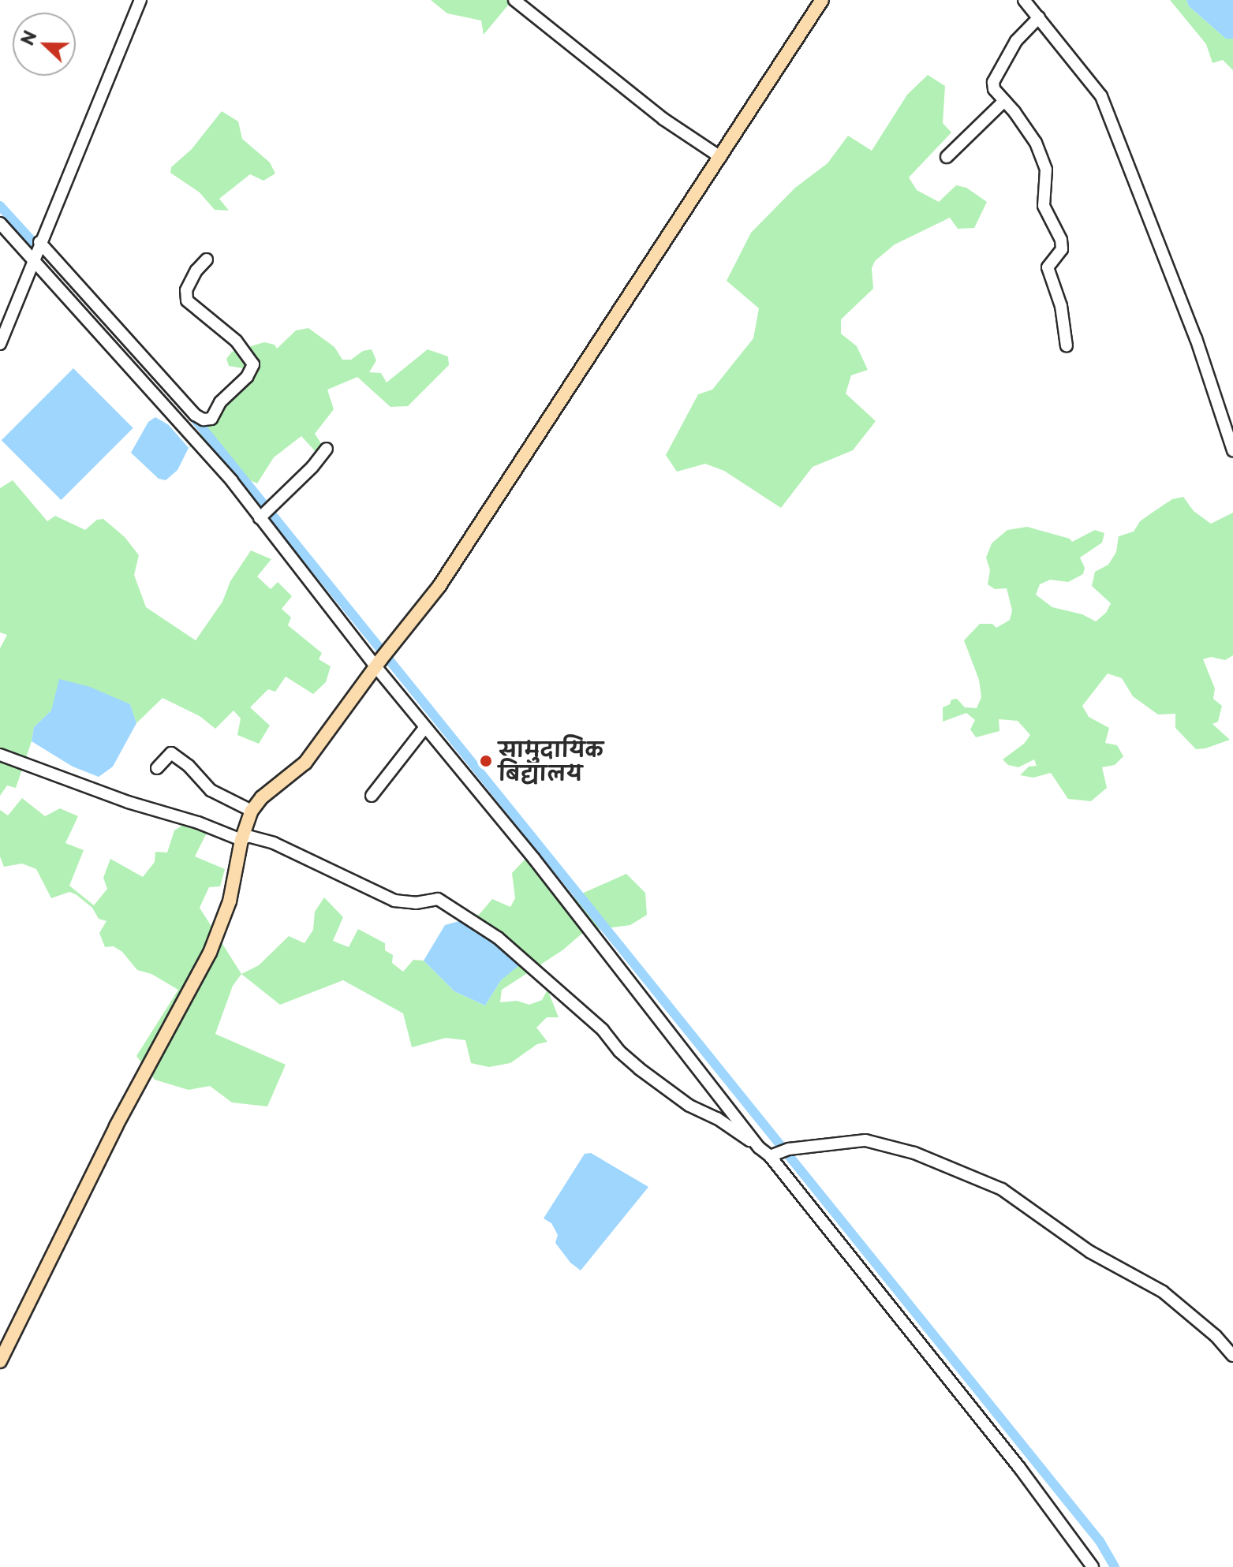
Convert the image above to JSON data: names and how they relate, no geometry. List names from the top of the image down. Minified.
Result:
{"places":["सामुदायिक बिद्यालय"],"north":"left"}
